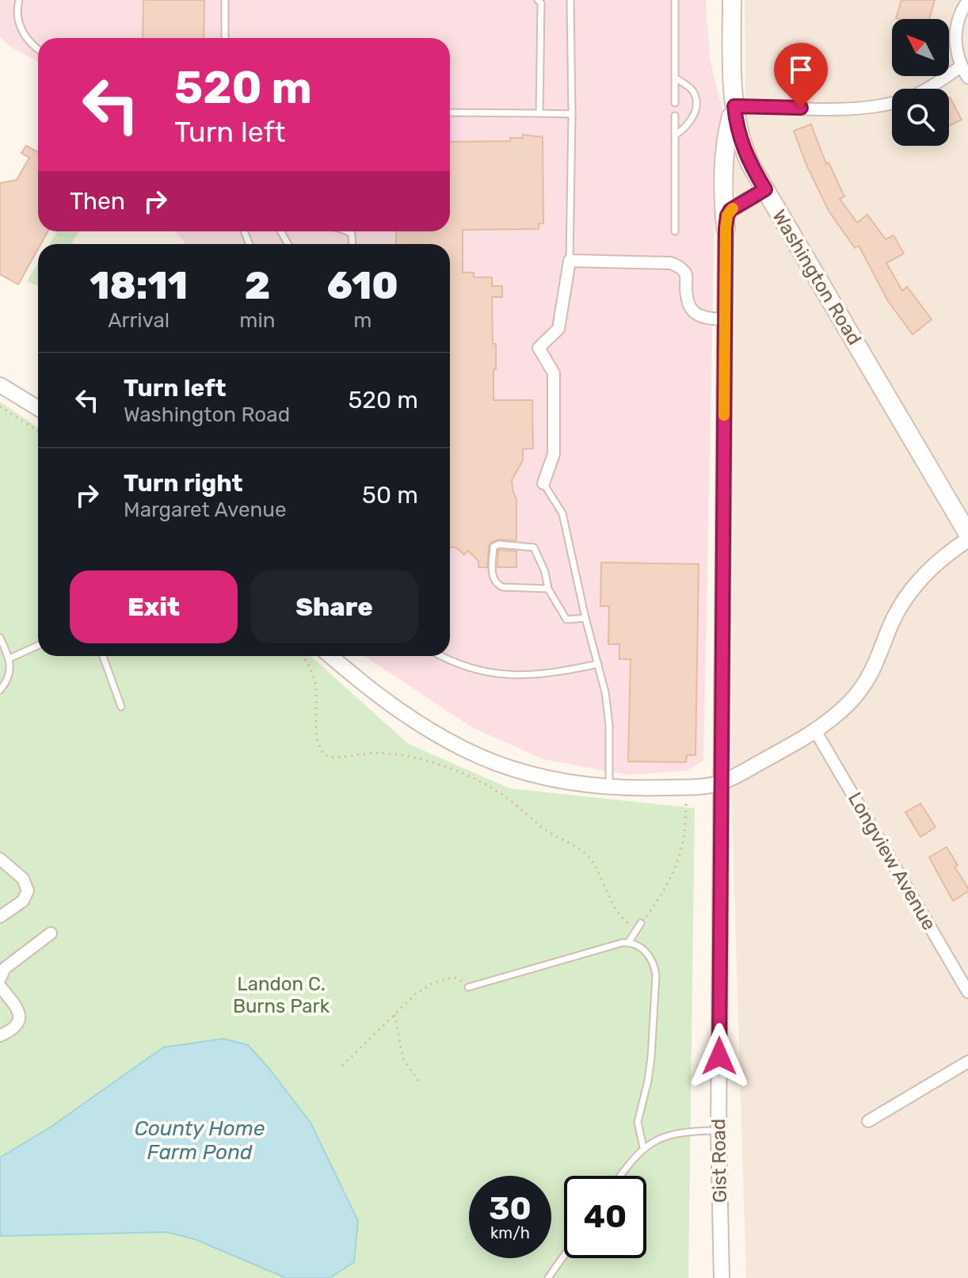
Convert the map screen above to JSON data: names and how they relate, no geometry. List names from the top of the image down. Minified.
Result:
{"streets":{"main road":["Washington Road"],"street":["Longview Avenue","Gist Road"]},"water":["County Home Farm Pond"],"parks":["Landon C. Burns Park"],"north":"top left","page":{"turn":["520 m","Turn left"],"then":"Then","eta":["18:11","Arrival","2","min","610","m"],"list":[{"name":"Turn left","note":"Washington Road","value":"520 m"},{"name":"Turn right","note":"Margaret Avenue","value":"50 m"}],"buttons":["Exit","Share"],"speed":"30 km/h","limit":"40"}}
